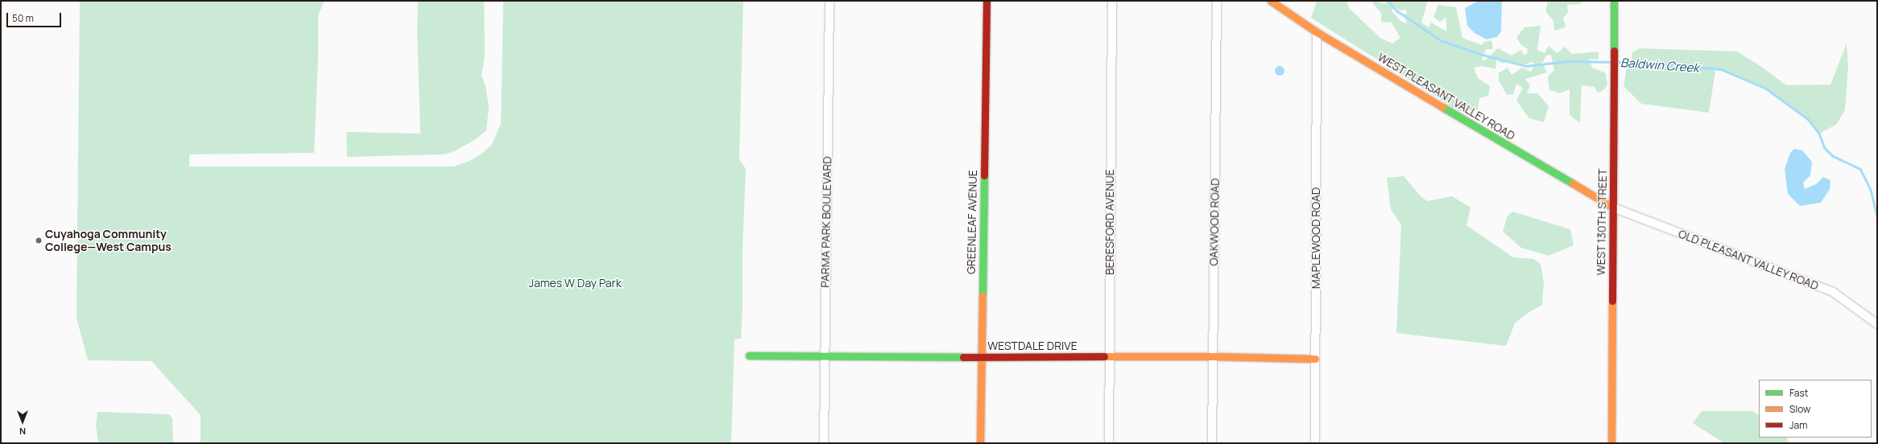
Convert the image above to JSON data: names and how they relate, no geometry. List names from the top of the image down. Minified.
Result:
{"streets":{"street":["WEST PLEASANT VALLEY ROAD","PARMA PARK BOULEVARD","GREENLEAF AVENUE","BERESFORD AVENUE","OAKWOOD ROAD","WEST 130TH STREET","MAPLEWOOD ROAD","OLD PLEASANT VALLEY ROAD","WESTDALE DRIVE"]},"crossings":[["WEST PLEASANT VALLEY ROAD","WEST 130TH STREET"],["WEST PLEASANT VALLEY ROAD","MAPLEWOOD ROAD"],["WEST PLEASANT VALLEY ROAD","OLD PLEASANT VALLEY ROAD"],["PARMA PARK BOULEVARD","WESTDALE DRIVE"],["GREENLEAF AVENUE","WESTDALE DRIVE"],["BERESFORD AVENUE","WESTDALE DRIVE"],["OAKWOOD ROAD","WESTDALE DRIVE"],["WEST 130TH STREET","OLD PLEASANT VALLEY ROAD"],["MAPLEWOOD ROAD","WESTDALE DRIVE"]],"water":["Baldwin Creek"],"parks":["James W Day Park"],"places":["Cuyahoga Community College—West Campus"],"legend":["Fast","Slow","Jam"],"scale_bar":"50 m","north":"bottom"}
